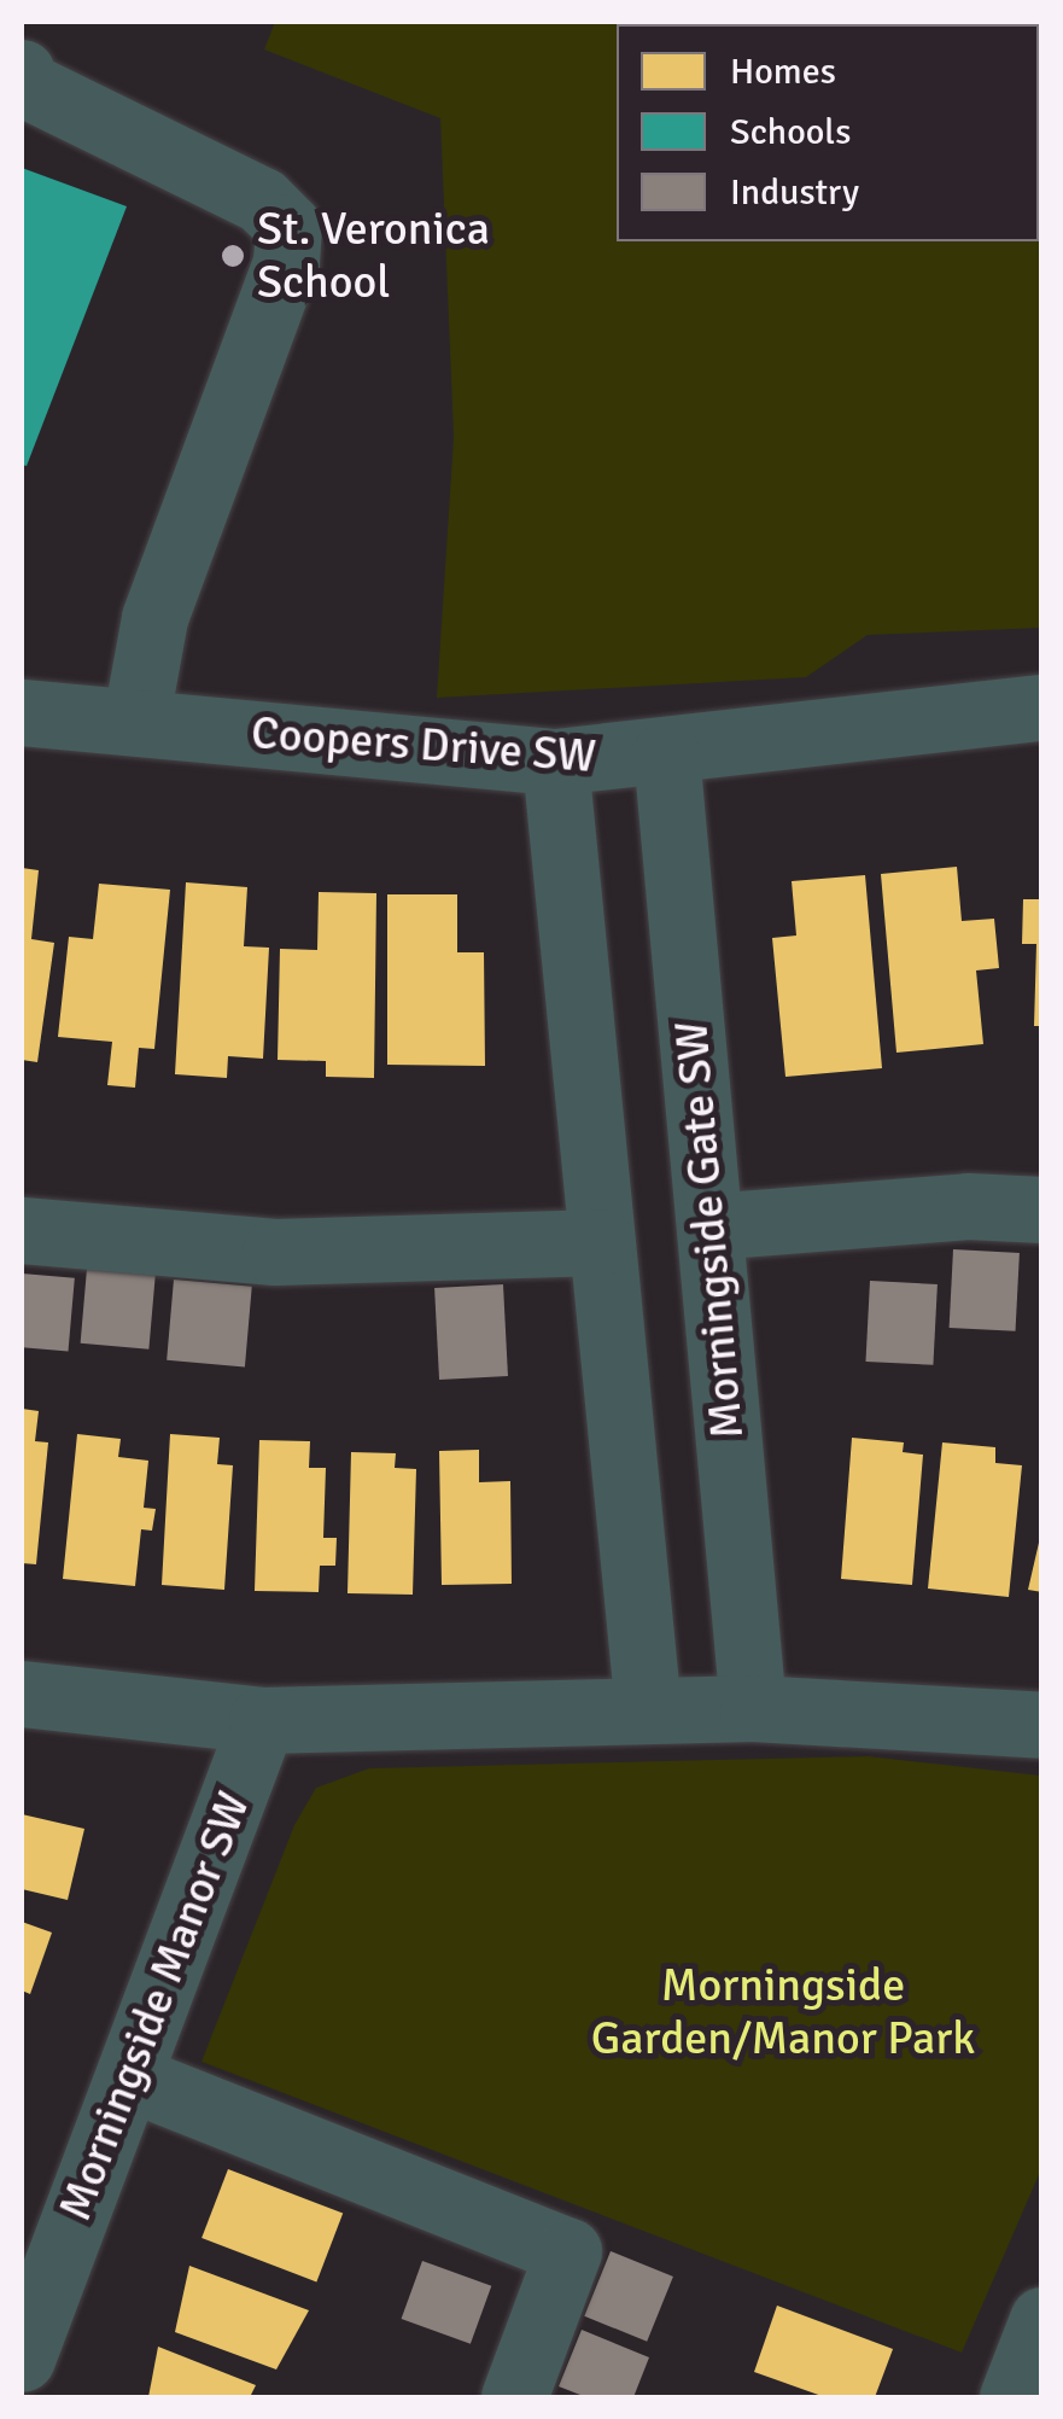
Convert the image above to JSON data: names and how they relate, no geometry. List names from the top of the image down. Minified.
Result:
{"streets":{"street":["Coopers Drive SW","Morningside Gate SW","Morningside Manor SW"]},"crossings":[["Coopers Drive SW","Morningside Gate SW"]],"parks":["Morningside Garden/Manor Park"],"places":["St. Veronica School"],"legend":["Homes","Schools","Industry"]}
